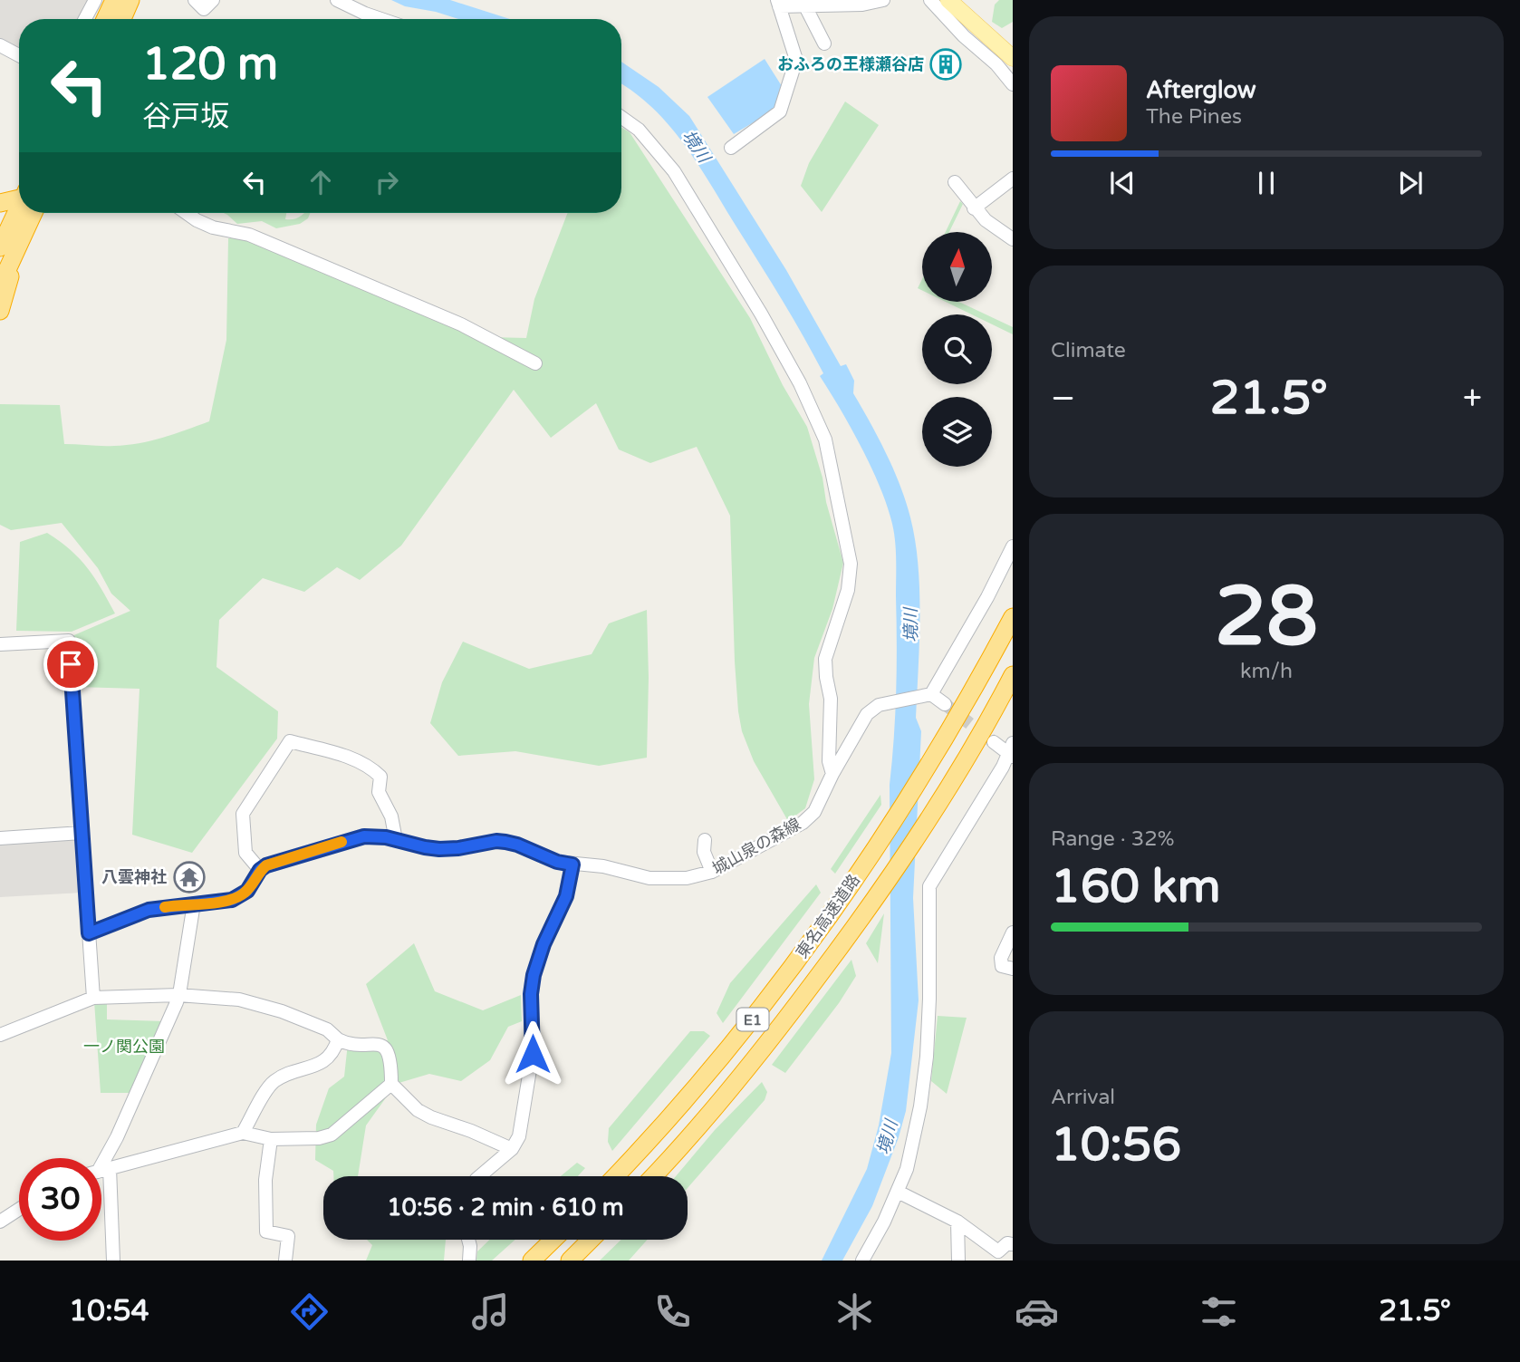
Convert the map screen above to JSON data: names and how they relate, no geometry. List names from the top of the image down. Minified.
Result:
{"streets":{"highway":["東名高速道路","E1"],"street":["城山泉の森線"]},"water":["境川"],"parks":["一ノ関公園"],"places":{"building":["おふろの王様瀬谷店"],"temple":["八雲神社"]},"north":"top","page":{"turn":["120 m","谷戸坂"],"song":["Afterglow","The Pines"],"tile":["Climate",["28","km/h"],["Range · 32%","160 km"],["Arrival","10:56"]],"heat":["−","21.5°","+"],"limit":"30","trip":"10:56 · 2 min · 610 m","tabs":["10:54","21.5°"]}}
